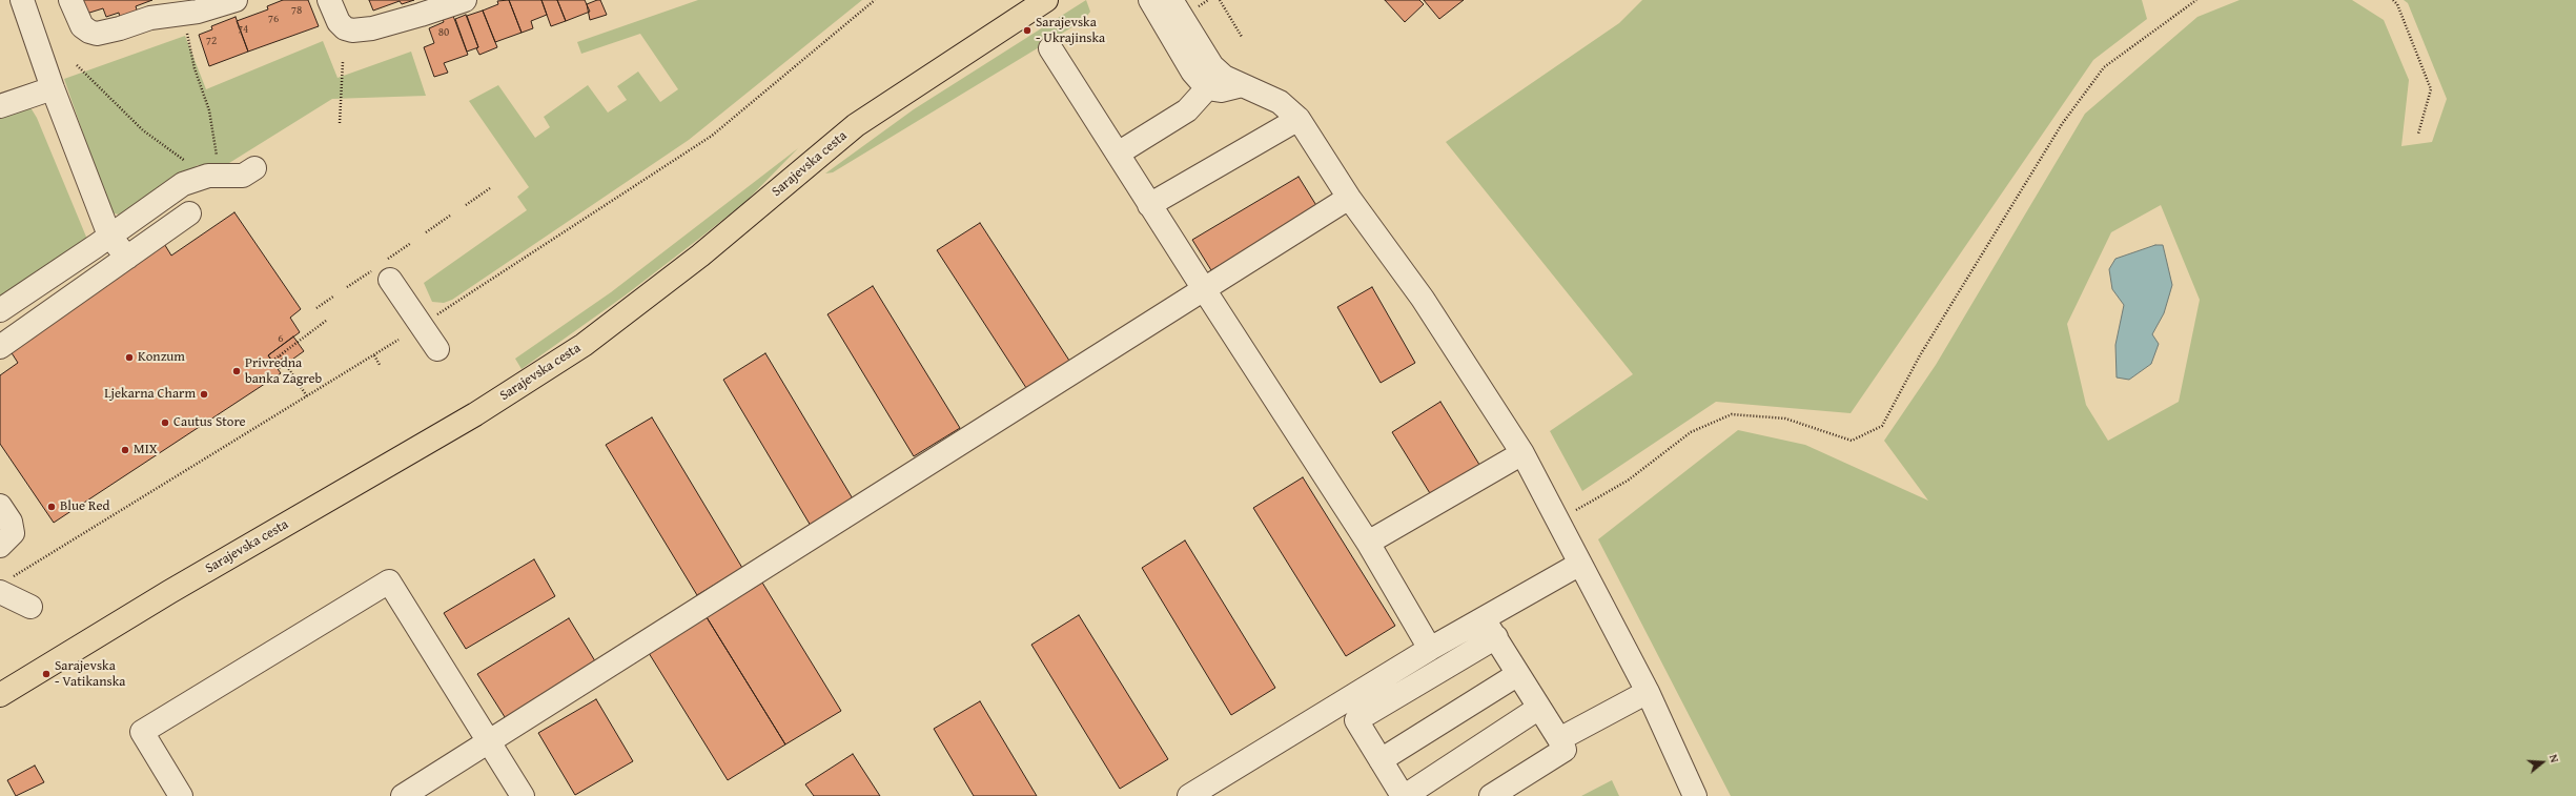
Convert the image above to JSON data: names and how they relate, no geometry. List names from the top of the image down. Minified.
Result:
{"streets":{"main road":["Sarajevska cesta"]},"places":["Sarajevska - Ukrajinska","Konzum","Privredna banka Zagreb","Ljekarna Charm","Cautus Store","MIX","Blue Red","Sarajevska - Vatikanska"],"house_numbers":["78","76","74","80","72","6"],"north":"right"}
